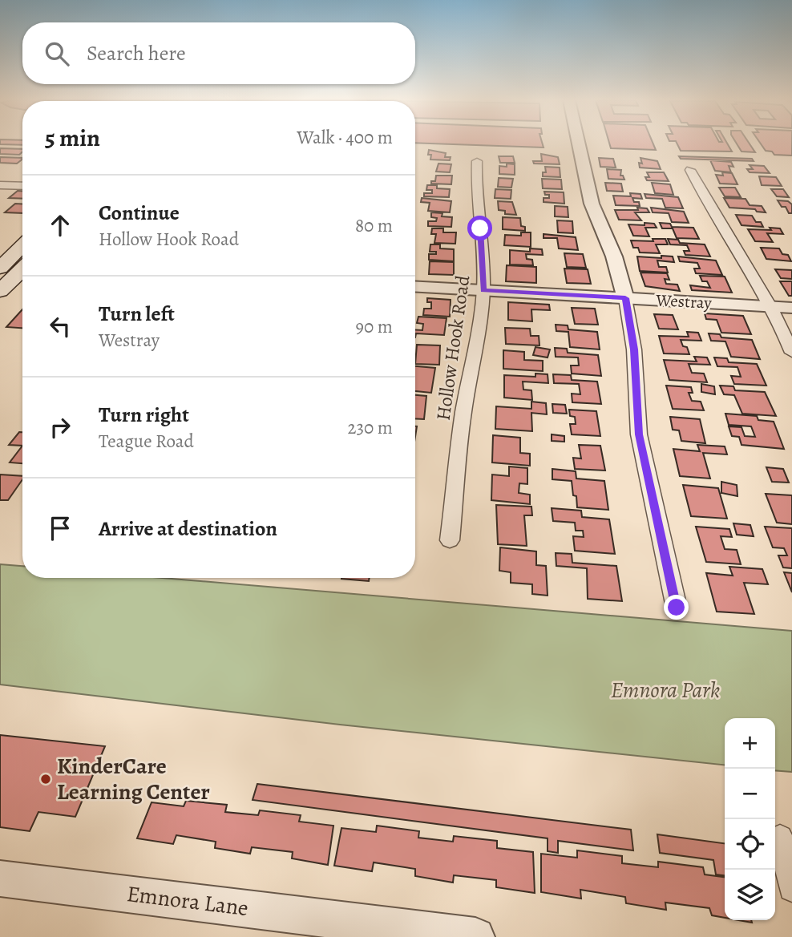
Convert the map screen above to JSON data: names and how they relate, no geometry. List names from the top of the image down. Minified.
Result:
{"streets":{"street":["Westray","Hollow Hook Road","Emnora Lane"]},"crossings":[["Westray","Hollow Hook Road"]],"parks":["Emnora Park"],"places":["KinderCare Learning Center"],"page":{"search":"Search here","heading":["5 min","Walk · 400 m"],"list":[["Continue","Hollow Hook Road","80 m"],["Turn left","Westray","90 m"],["Turn right","Teague Road","230 m"],"Arrive at destination"],"map_buttons":["+","−"]}}
